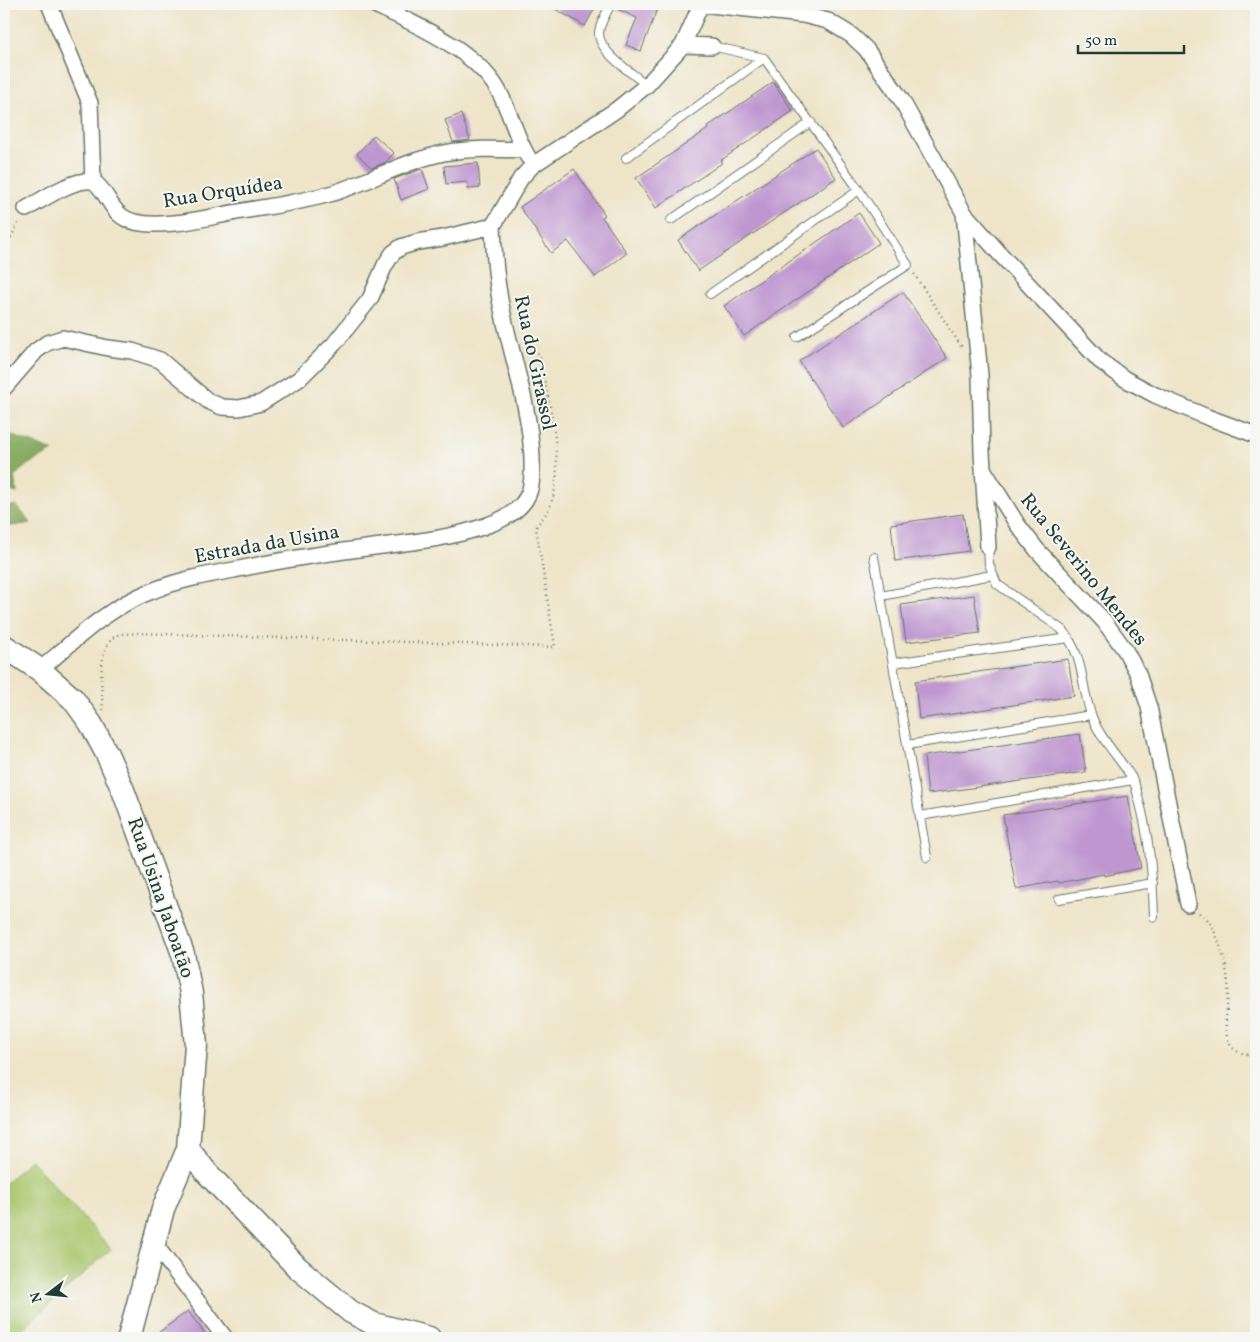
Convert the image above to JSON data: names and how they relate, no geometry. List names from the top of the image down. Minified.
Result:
{"streets":{"street":["Rua Orquídea","Rua do Girassol","Estrada da Usina","Rua Severino Mendes","Rua Usina Jaboatão"]},"crossings":[["Rua do Girassol","Estrada da Usina"],["Estrada da Usina","Rua Usina Jaboatão"]],"scale_bar":"50 m","north":"left"}
